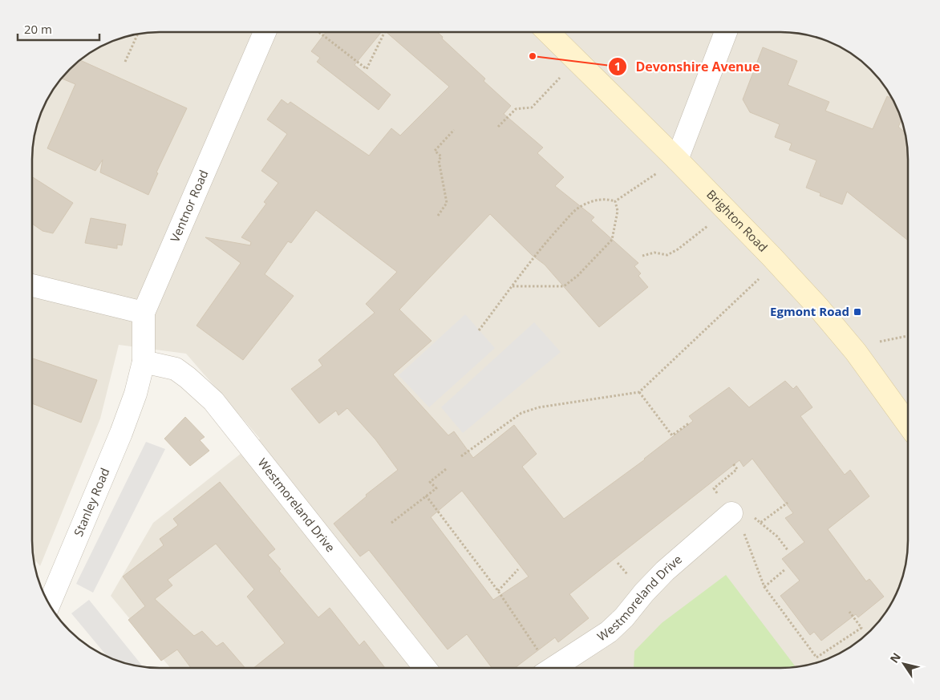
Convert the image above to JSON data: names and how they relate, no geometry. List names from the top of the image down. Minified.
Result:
{"streets":{"main road":["Brighton Road"],"street":["Ventnor Road","Stanley Road","Westmoreland Drive"]},"crossings":[["Ventnor Road","Stanley Road"],["Ventnor Road","Westmoreland Drive"]],"places":{"other":["Devonshire Avenue"],"transit":["Egmont Road"]},"scale_bar":"20 m","north":"top left"}
